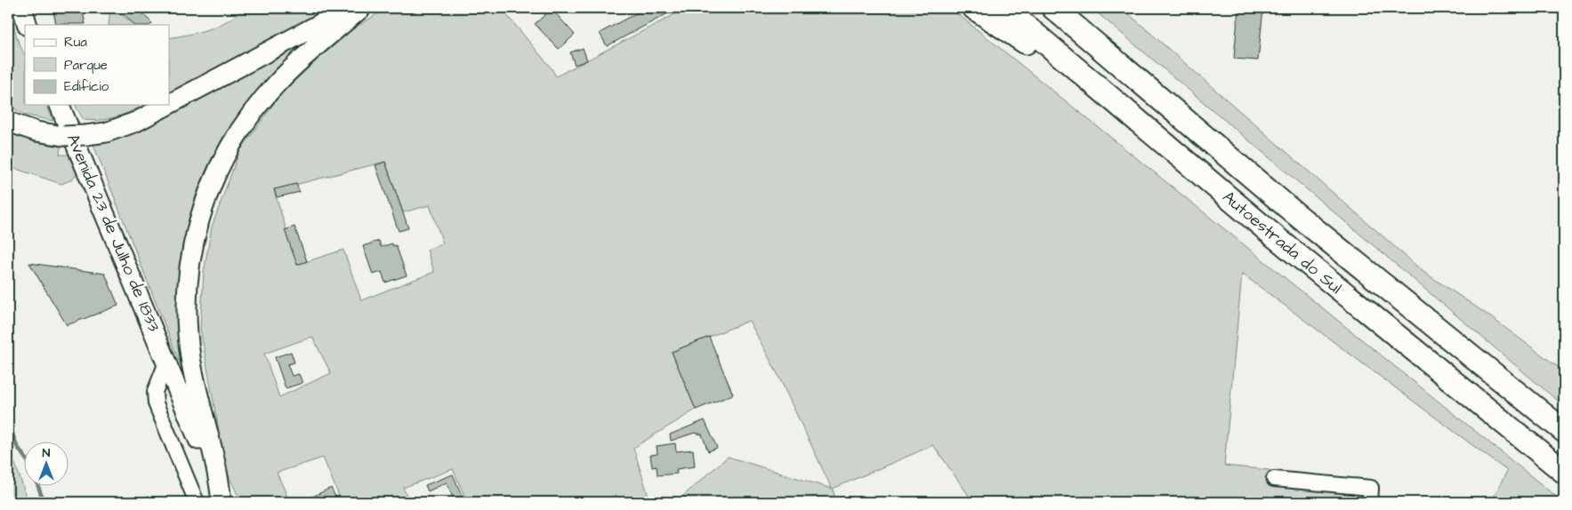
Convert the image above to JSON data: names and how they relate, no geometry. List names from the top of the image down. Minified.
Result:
{"streets":{"highway":["Autoestrada do Sul"],"main road":["Avenida 23 de Julho de 1833"]},"legend":["Rua","Parque","Edifício"],"north":"top"}
